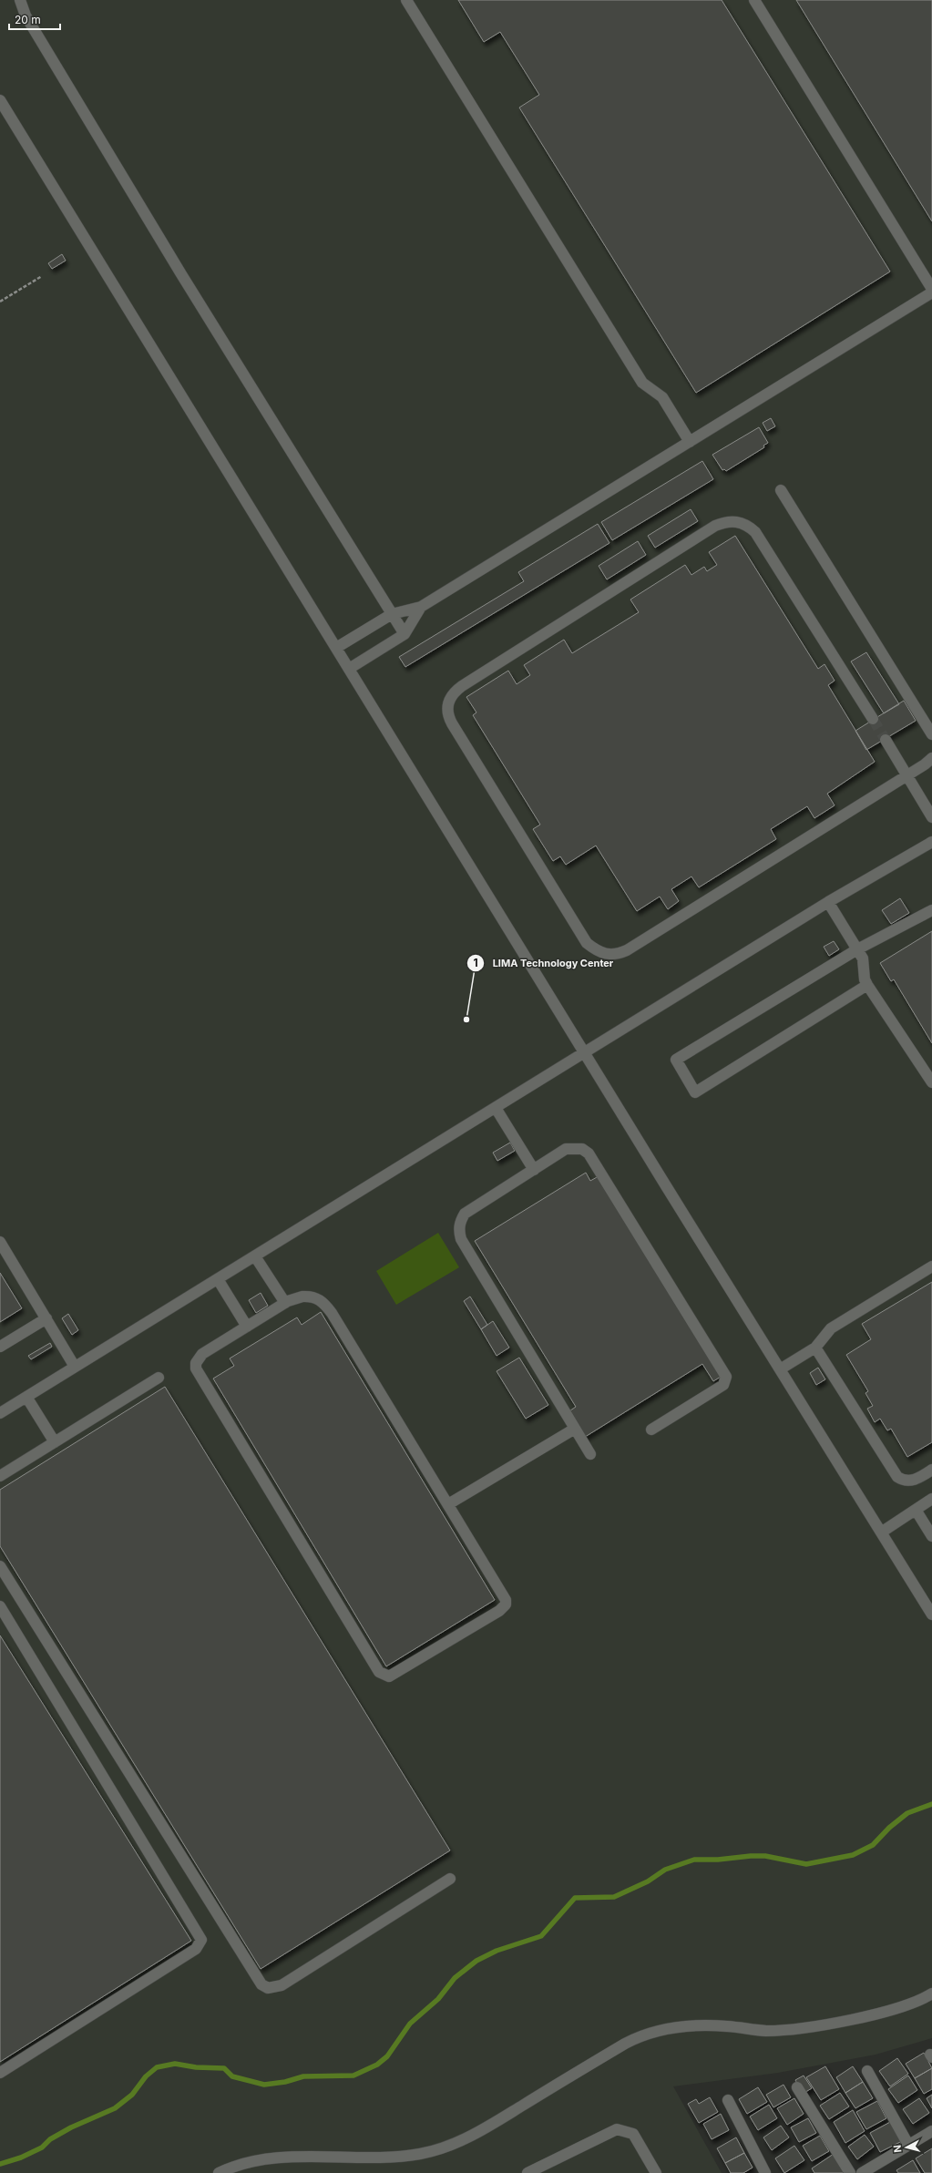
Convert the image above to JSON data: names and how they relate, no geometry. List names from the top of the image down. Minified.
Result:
{"places":["LIMA Technology Center"],"scale_bar":"20 m","north":"left"}
